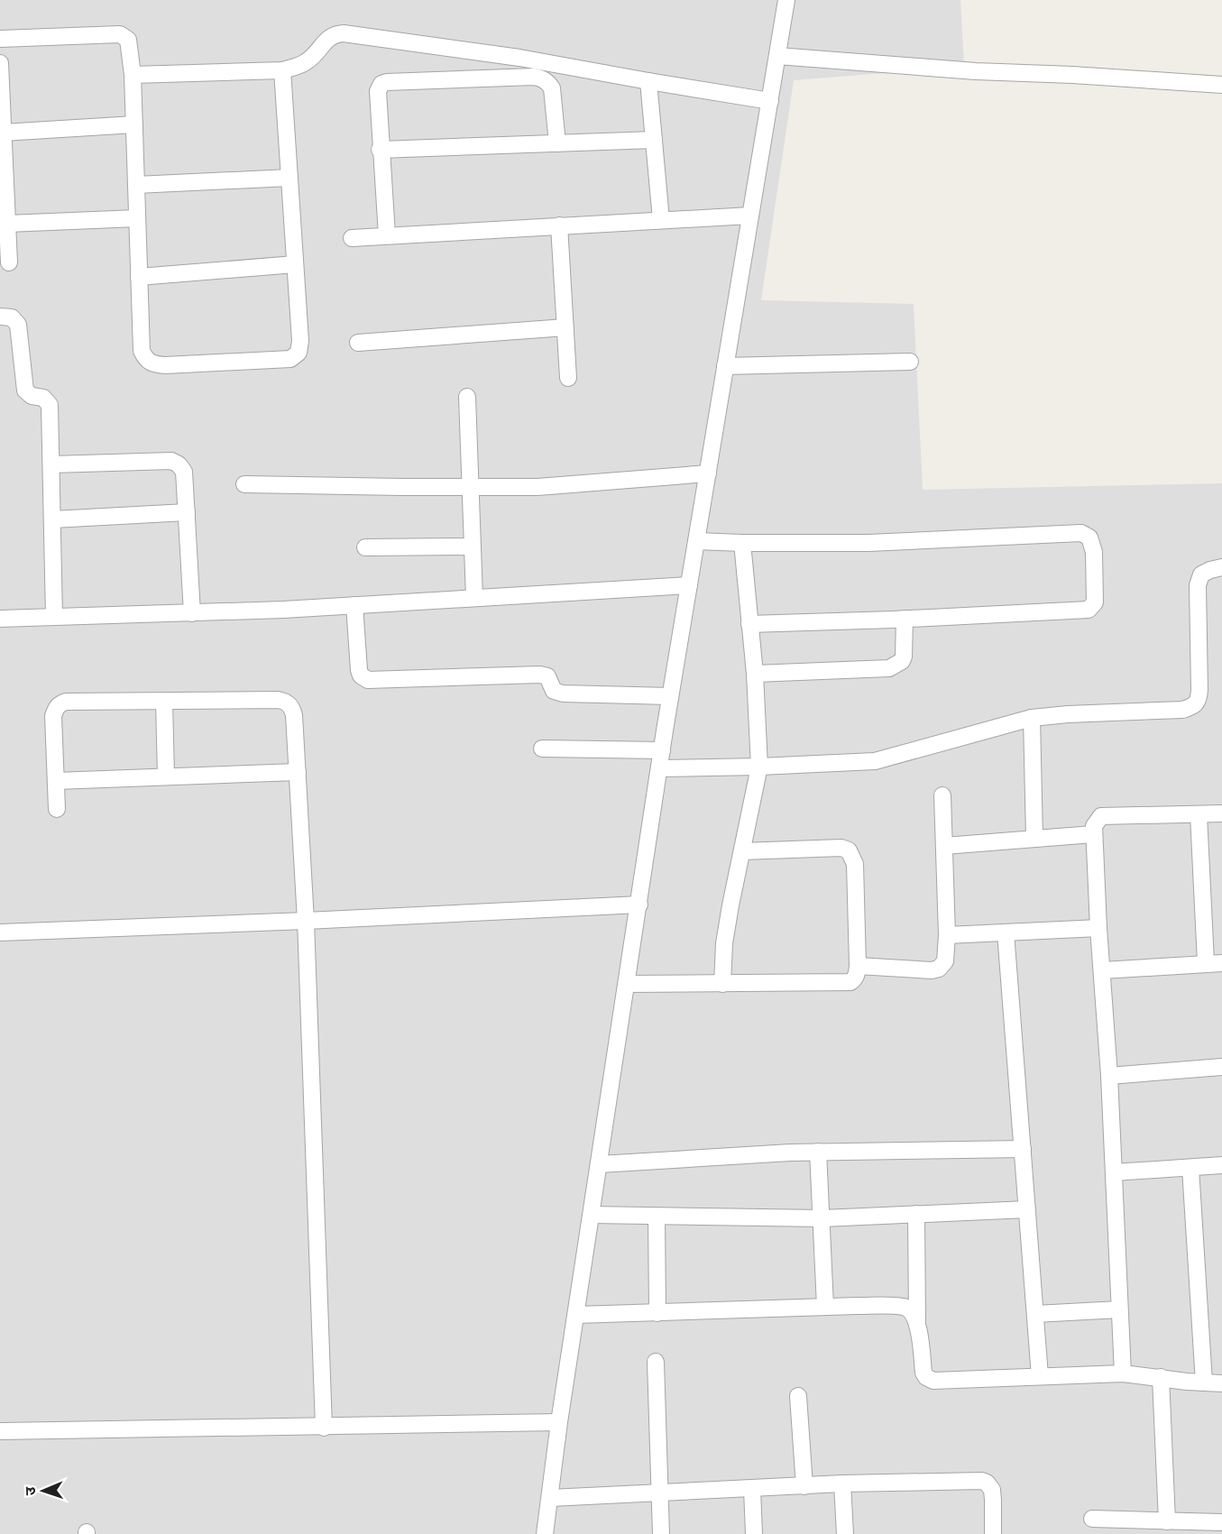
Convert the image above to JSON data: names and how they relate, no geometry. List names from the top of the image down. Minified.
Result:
{"north":"left"}
